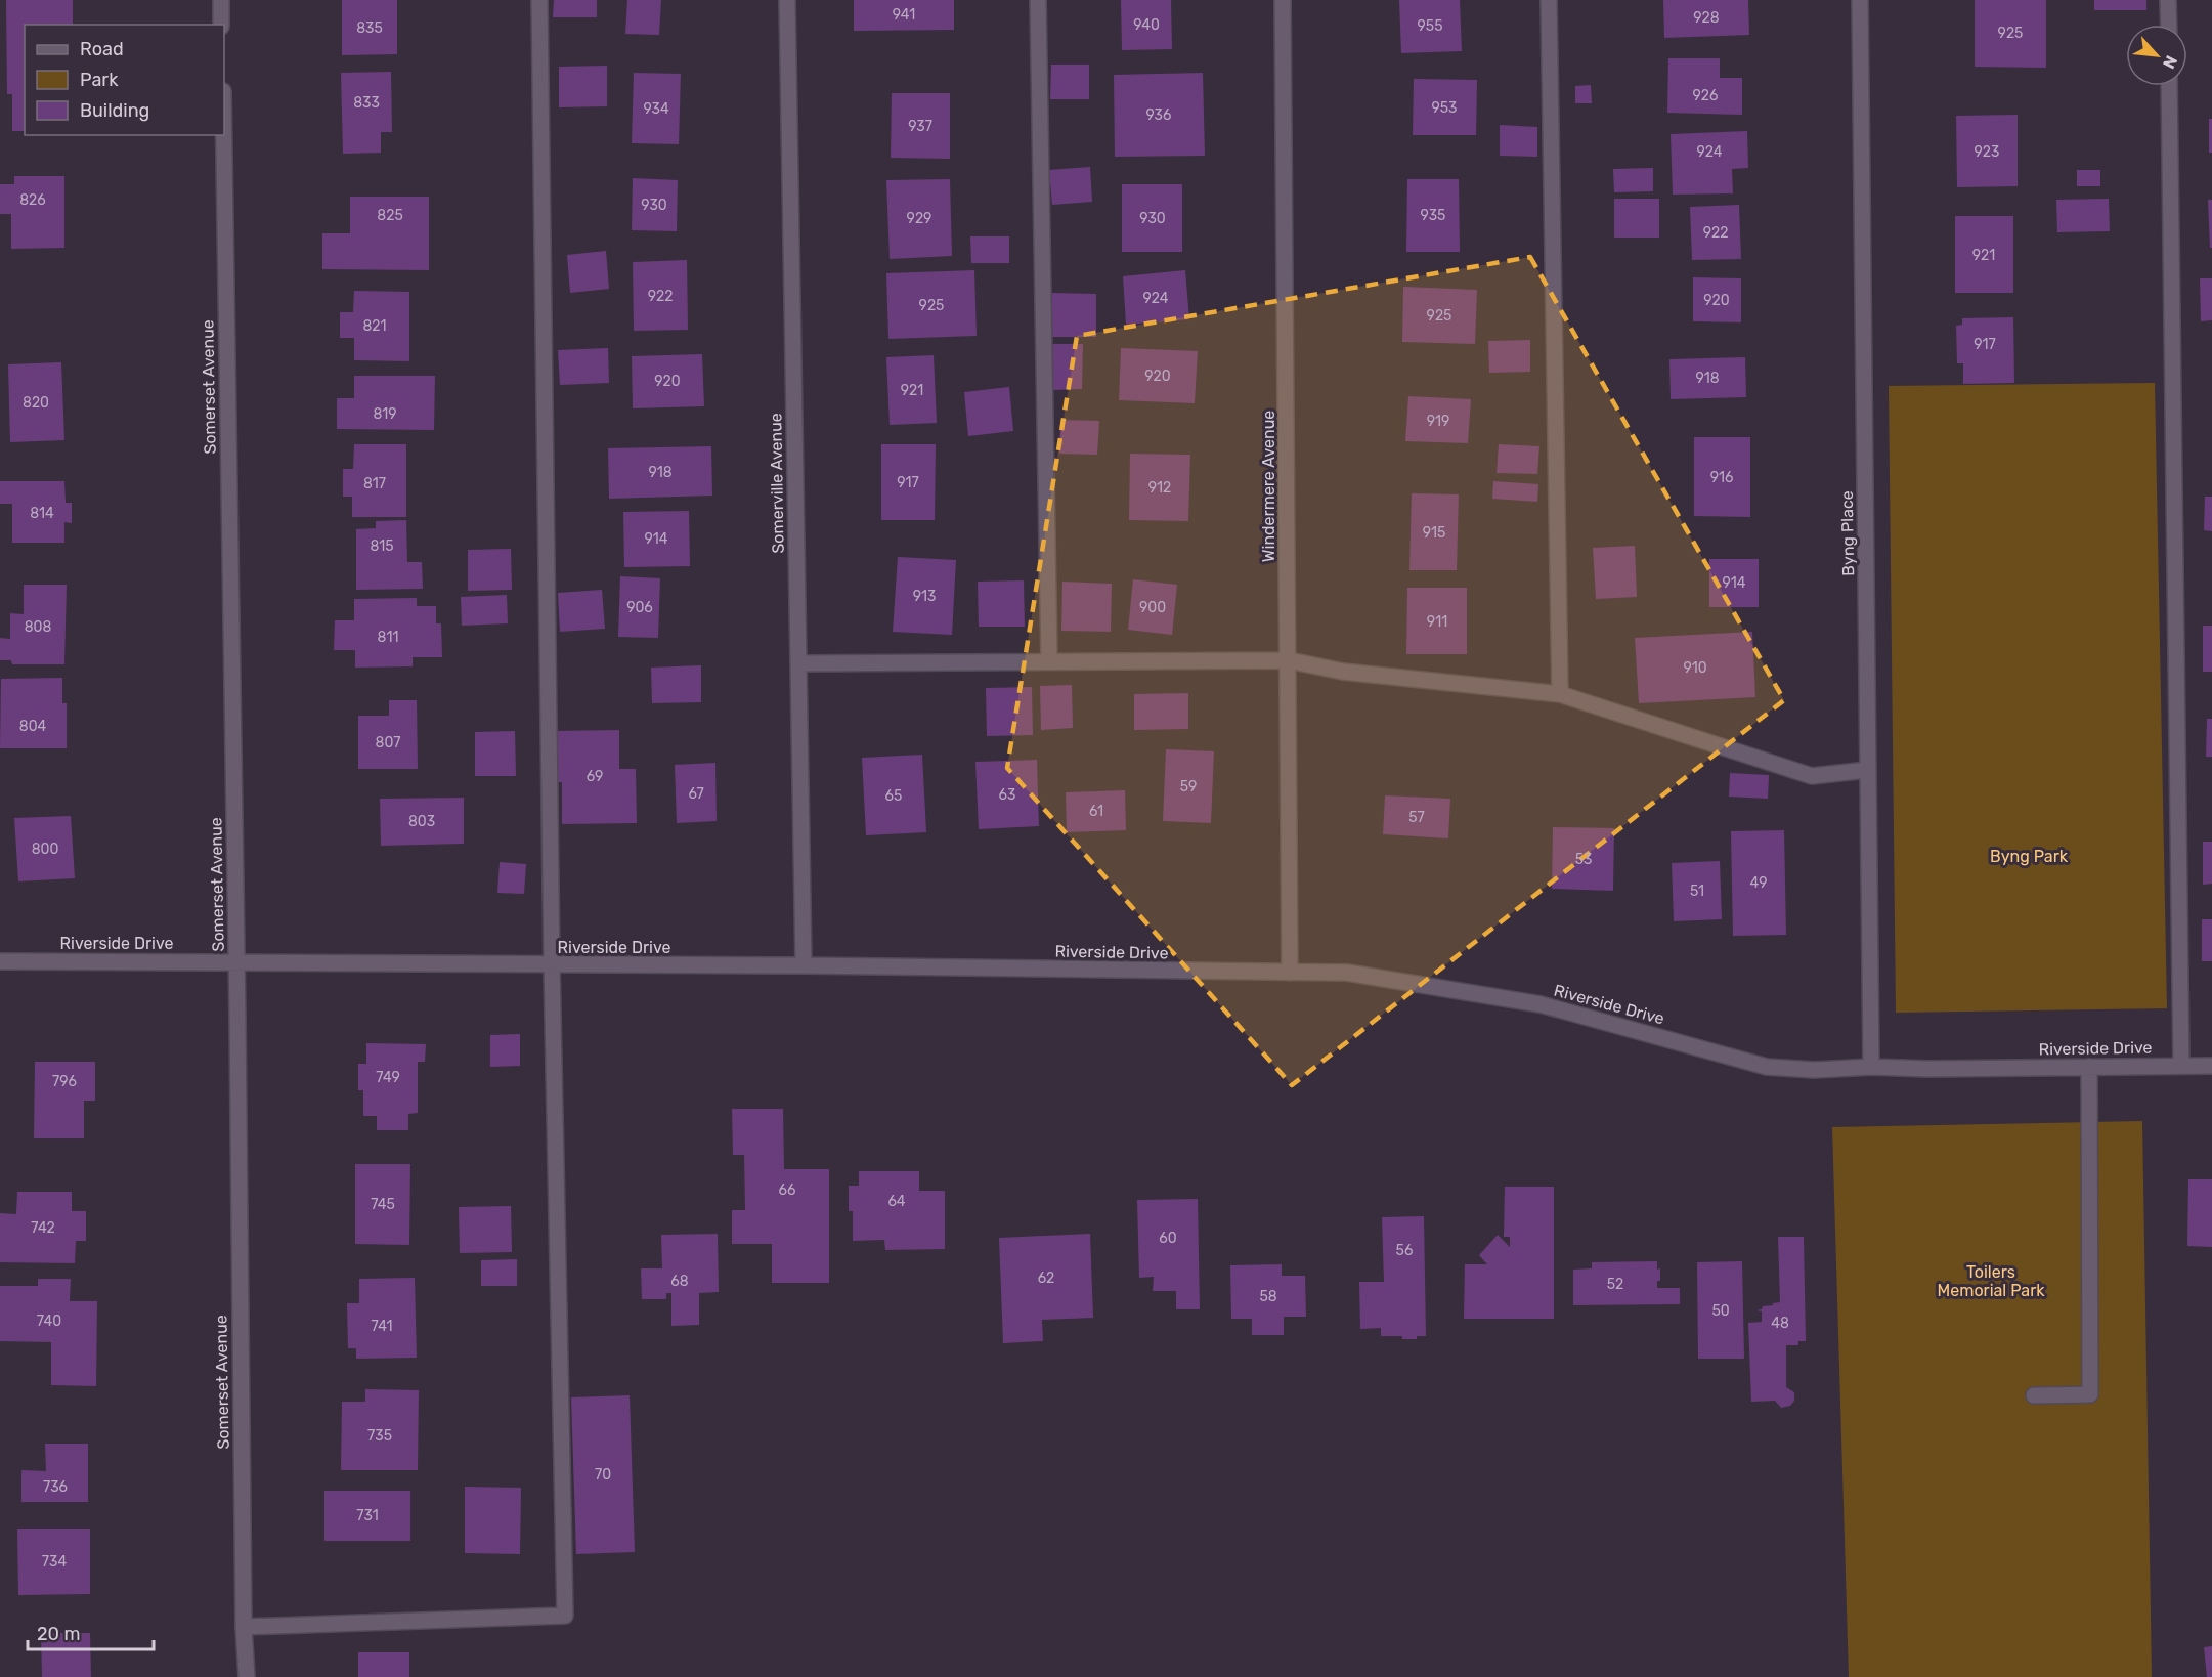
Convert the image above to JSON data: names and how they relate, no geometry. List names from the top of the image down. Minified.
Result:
{"streets":{"street":["Somerset Avenue","Somerville Avenue","Windermere Avenue","Byng Place","Riverside Drive"]},"crossings":[["Somerset Avenue","Riverside Drive"],["Somerville Avenue","Riverside Drive"],["Windermere Avenue","Riverside Drive"],["Byng Place","Riverside Drive"]],"parks":["Byng Park","Toilers Memorial Park"],"house_numbers":["941","928","940","955","835","925","926","833","953","934","936","937","924","923","826","930","825","935","929","930","922","921","922","924","920","925","925","821","917","920","918","920","921","820","819","919","918","916","917","817","912","814","915","914","815","914","913","906","900","911","808","811","910","804","807","69","59","67","63","65","61","57","803","800","53","49","51","749","796","66","64","745","742","60","56","62","68","52","58","50","740","48","741","735","70","736","731","734"],"legend":["Road","Park","Building"],"scale_bar":"20 m","north":"bottom right"}
